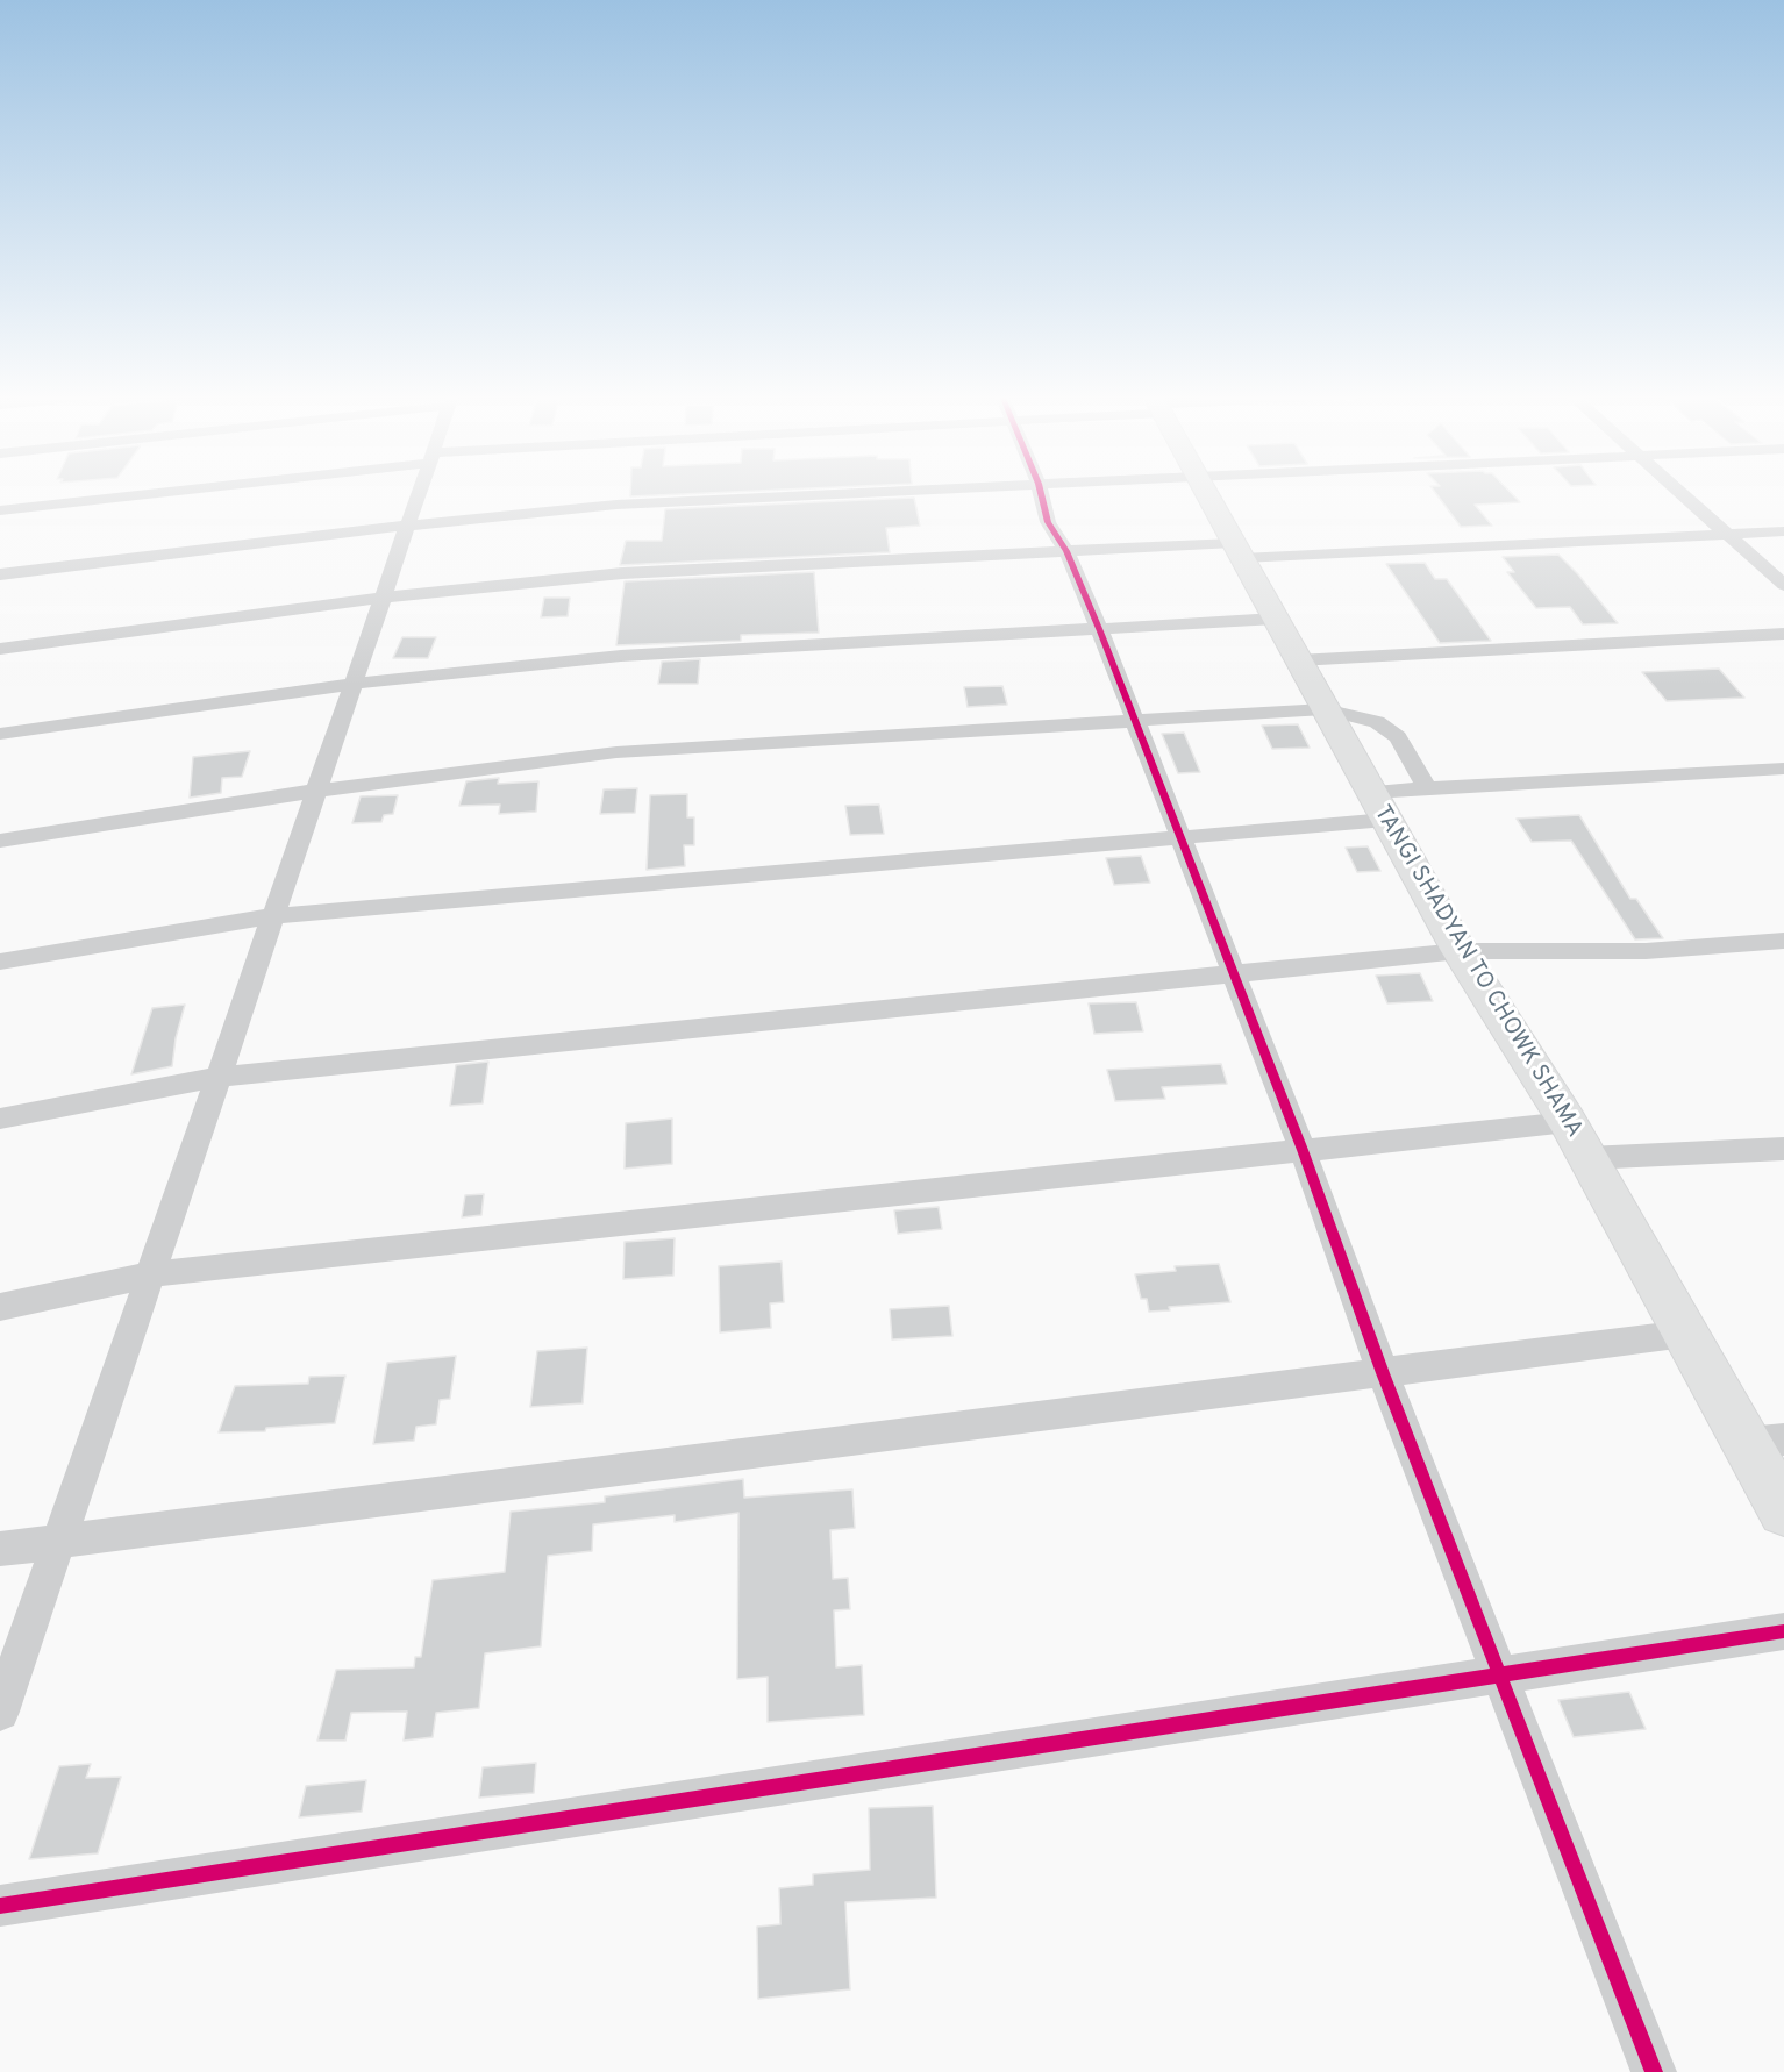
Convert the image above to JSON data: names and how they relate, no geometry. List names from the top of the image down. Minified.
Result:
{"streets":{"main road":["TANGI SHADYAN TO CHOWK SHAMA"]}}
